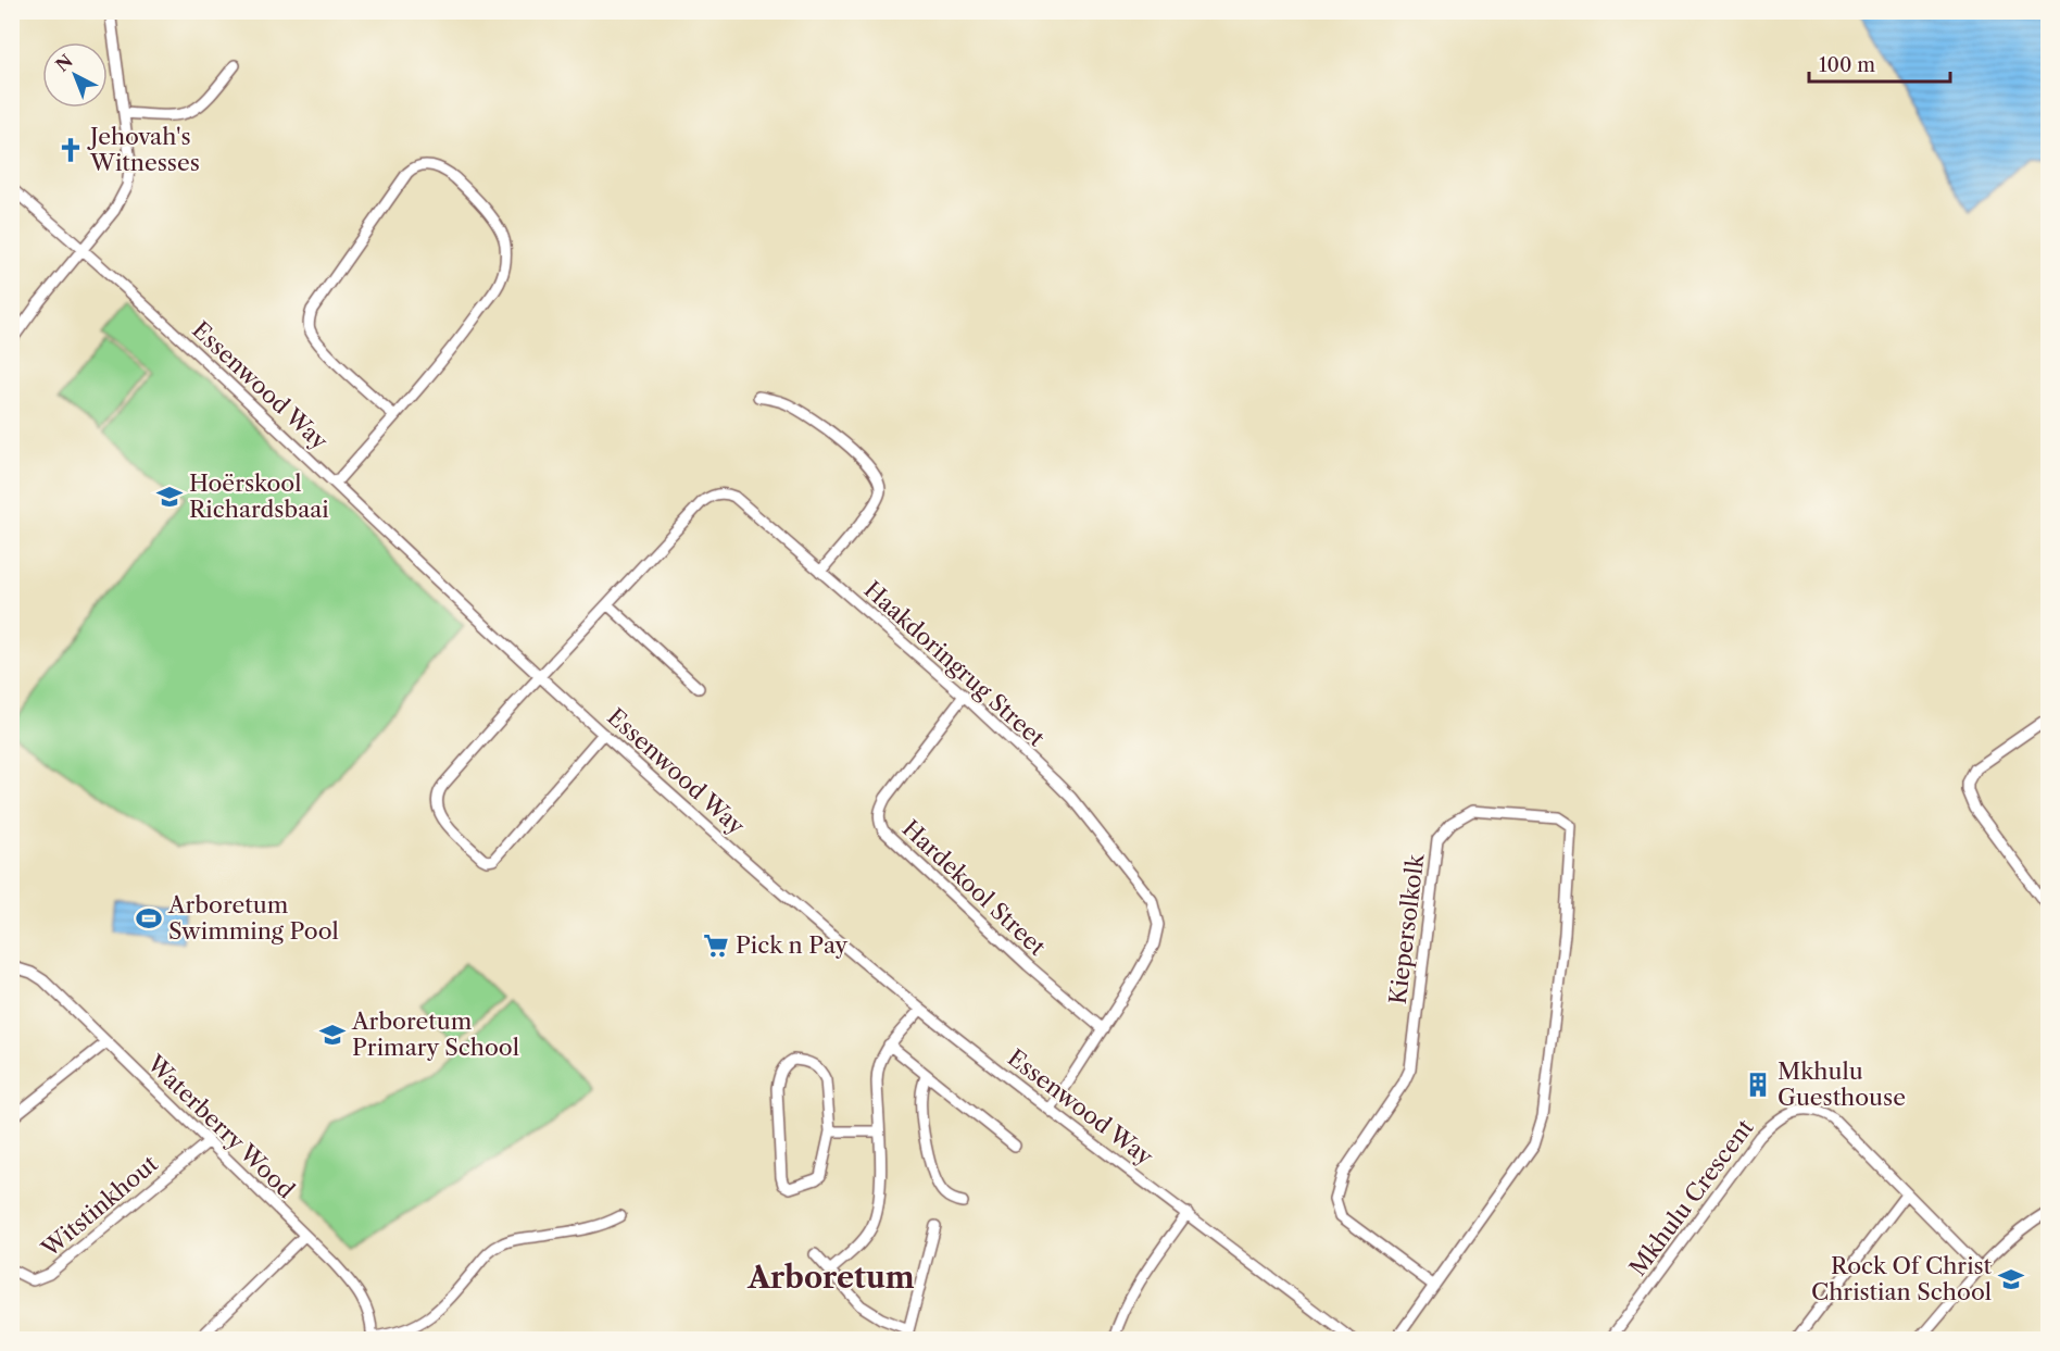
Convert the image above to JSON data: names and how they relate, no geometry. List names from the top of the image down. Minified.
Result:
{"streets":{"street":["Essenwood Way","Haakdoringrug Street","Hardekool Street","Kiepersolkolk","Waterberry Wood","Mkhulu Crescent","Witstinkhout"]},"crossings":[["Essenwood Way","Haakdoringrug Street"],["Haakdoringrug Street","Hardekool Street"],["Waterberry Wood","Witstinkhout"]],"districts":["Arboretum"],"places":{"church":["Jehovah's Witnesses"],"school or university":["Hoërskool Richardsbaai","Arboretum Primary School","Rock Of Christ Christian School"],"sports":["Arboretum Swimming Pool"],"supermarket":["Pick n Pay"],"building":["Mkhulu Guesthouse"]},"scale_bar":"100 m","north":"top left"}
